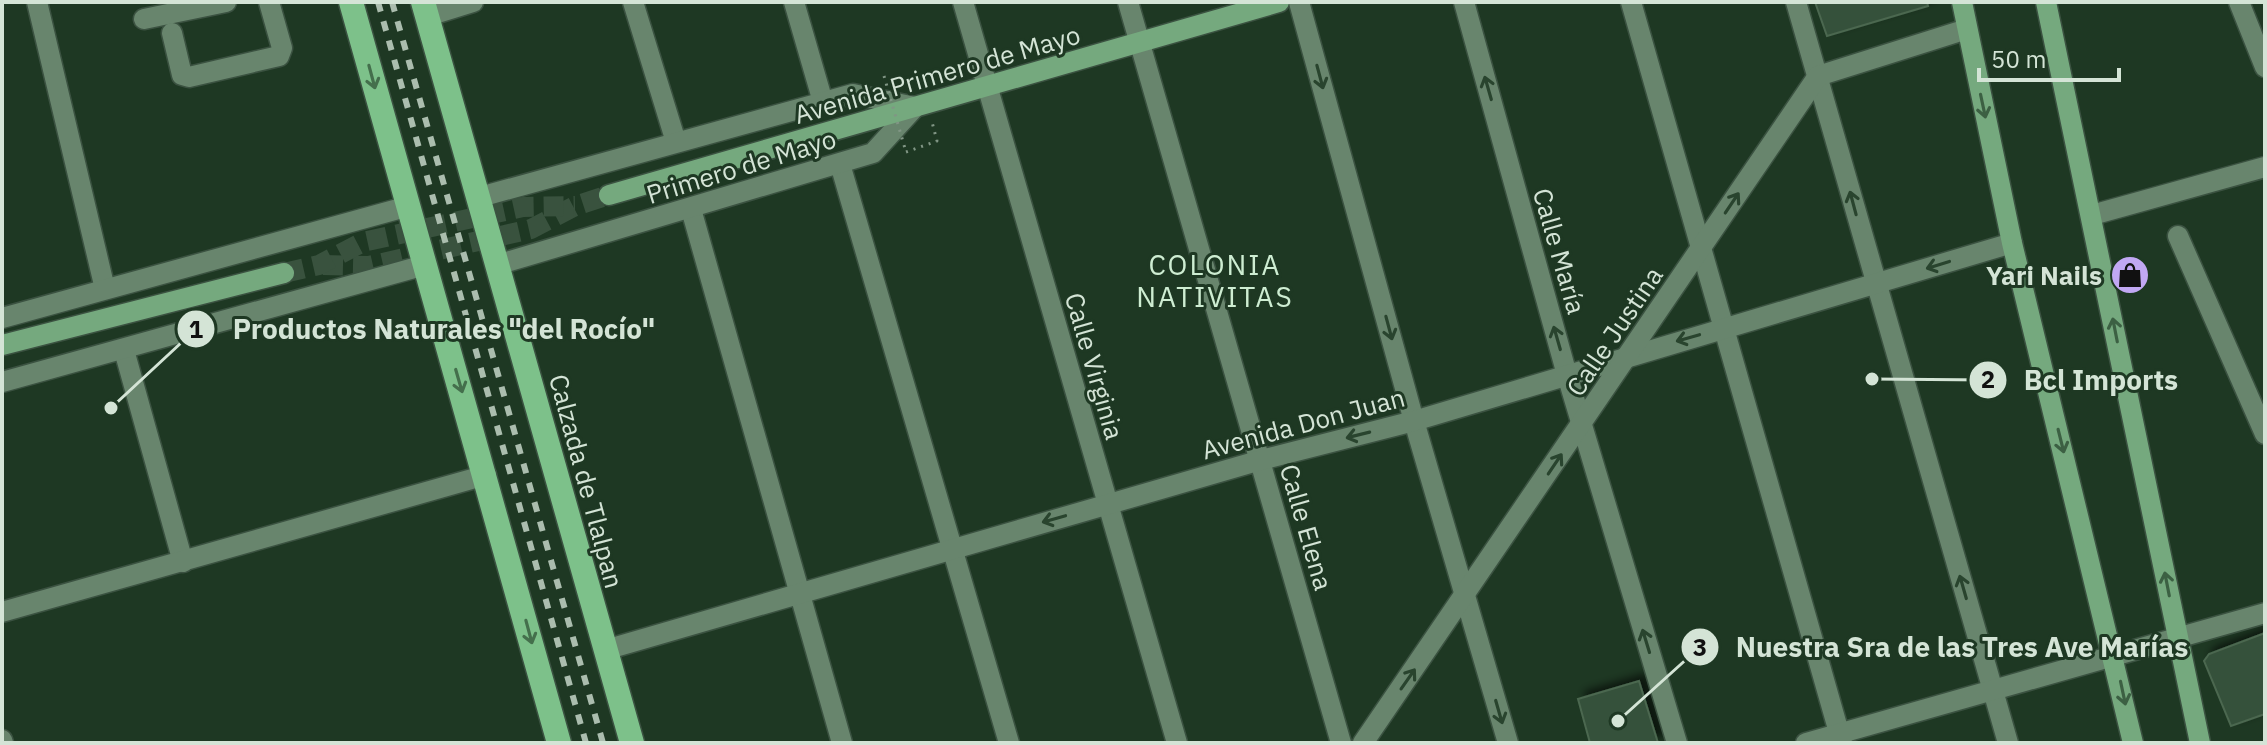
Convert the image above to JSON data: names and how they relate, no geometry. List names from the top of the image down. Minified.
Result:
{"streets":{"highway":["Calzada de Tlalpan"],"main road":["Avenida Primero de Mayo"],"street":["Primero de Mayo","Calle María","Calle Justina","Calle Virginia","Avenida Don Juan","Calle Elena"]},"crossings":[["Avenida Primero de Mayo","Primero de Mayo"],["Avenida Primero de Mayo","Calle Virginia"],["Avenida Primero de Mayo","Calle Elena"],["Primero de Mayo","Calzada de Tlalpan"],["Calle María","Calle Justina"],["Calle María","Avenida Don Juan"],["Calle Justina","Avenida Don Juan"],["Calle Virginia","Avenida Don Juan"],["Avenida Don Juan","Calzada de Tlalpan"],["Avenida Don Juan","Calle Elena"]],"one_way":["Calle Justina","Avenida Don Juan"],"districts":["COLONIA NATIVITAS"],"places":{"shop":["Yari Nails"],"other":["Bcl Imports","Productos Naturales \"del Rocío\"","Nuestra Sra de las Tres Ave Marías"]},"scale_bar":"50 m"}
